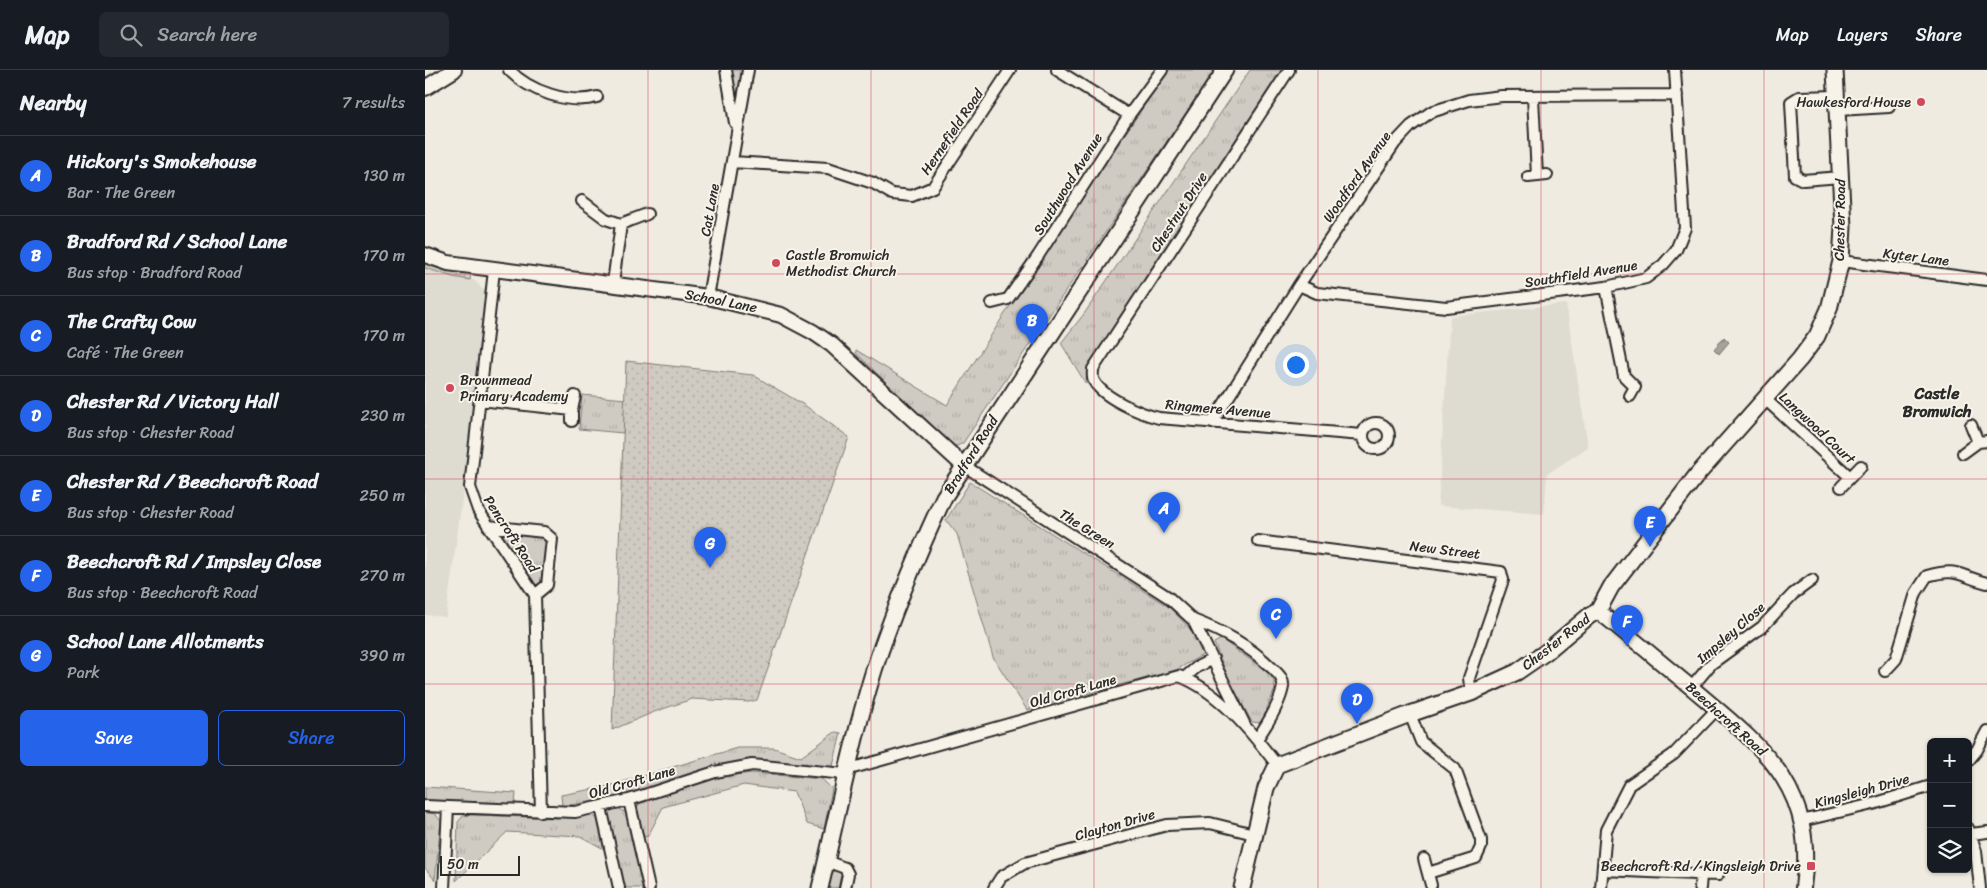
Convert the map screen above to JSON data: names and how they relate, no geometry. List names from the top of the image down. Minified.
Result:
{"streets":{"main road":["Chester Road","Bradford Road"],"street":["Hernefield Road","Woodford Avenue","Southwood Avenue","Cat Lane","Chestnut Drive","Kyter Lane","Southfield Avenue","School Lane","Ringmere Avenue","Langwood Court","The Green","Pencroft Road","New Street","Impsley Close","Old Croft Lane","Beechcroft Road","Kingsleigh Drive","Clayton Drive"]},"crossings":[["Hernefield Road","Cat Lane"],["Woodford Avenue","Southfield Avenue"],["Woodford Avenue","Ringmere Avenue"],["Cat Lane","School Lane"],["Chestnut Drive","Ringmere Avenue"],["Chester Road","Kyter Lane"],["Chester Road","Langwood Court"],["Chester Road","New Street"],["Chester Road","Beechcroft Road"],["School Lane","Bradford Road"],["School Lane","The Green"],["School Lane","Pencroft Road"],["Bradford Road","The Green"],["Bradford Road","Old Croft Lane"],["Impsley Close","Beechcroft Road"],["Beechcroft Road","Kingsleigh Drive"]],"districts":["Castle Bromwich"],"places":{"other":["Hawkesford House","Castle Bromwich Methodist Church","Brownmead Primary Academy"],"transit":["Beechcroft Rd / Kingsleigh Drive"]},"scale_bar":"50 m","page":{"header":"Map","search":"Search here","nav":["Map","Layers","Share"],"heading":["Nearby","7 results"],"list":[{"mark":"A","name":"Hickory's Smokehouse","note":"Bar · The Green","value":"130 m"},{"mark":"B","name":"Bradford Rd / School Lane","note":"Bus stop · Bradford Road","value":"170 m"},{"mark":"C","name":"The Crafty Cow","note":"Café · The Green","value":"170 m"},{"mark":"D","name":"Chester Rd / Victory Hall","note":"Bus stop · Chester Road","value":"230 m"},{"mark":"E","name":"Chester Rd / Beechcroft Road","note":"Bus stop · Chester Road","value":"250 m"},{"mark":"F","name":"Beechcroft Rd / Impsley Close","note":"Bus stop · Beechcroft Road","value":"270 m"},{"mark":"G","name":"School Lane Allotments","note":"Park","value":"390 m"}],"pins":["B","A","E","G","C","F","D"],"buttons":["Save","Share"],"map_buttons":["+","−"],"scale":"50 m"}}
